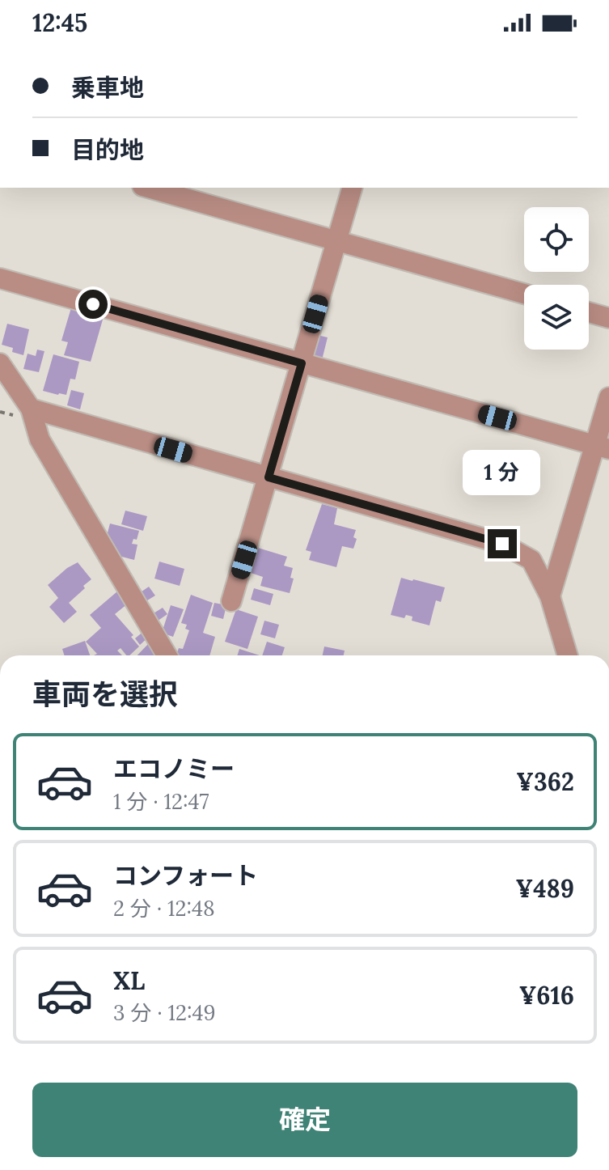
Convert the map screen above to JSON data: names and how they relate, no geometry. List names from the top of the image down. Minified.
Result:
{"page":{"status":"12:45","banner":["乗車地","目的地"],"bubble":"1 分","heading":"車両を選択","list":[{"name":"エコノミー","note":"1 分 · 12:47","value":"¥362"},{"name":"コンフォート","note":"2 分 · 12:48","value":"¥489"},{"name":"XL","note":"3 分 · 12:49","value":"¥616"}],"buttons":"確定"}}
